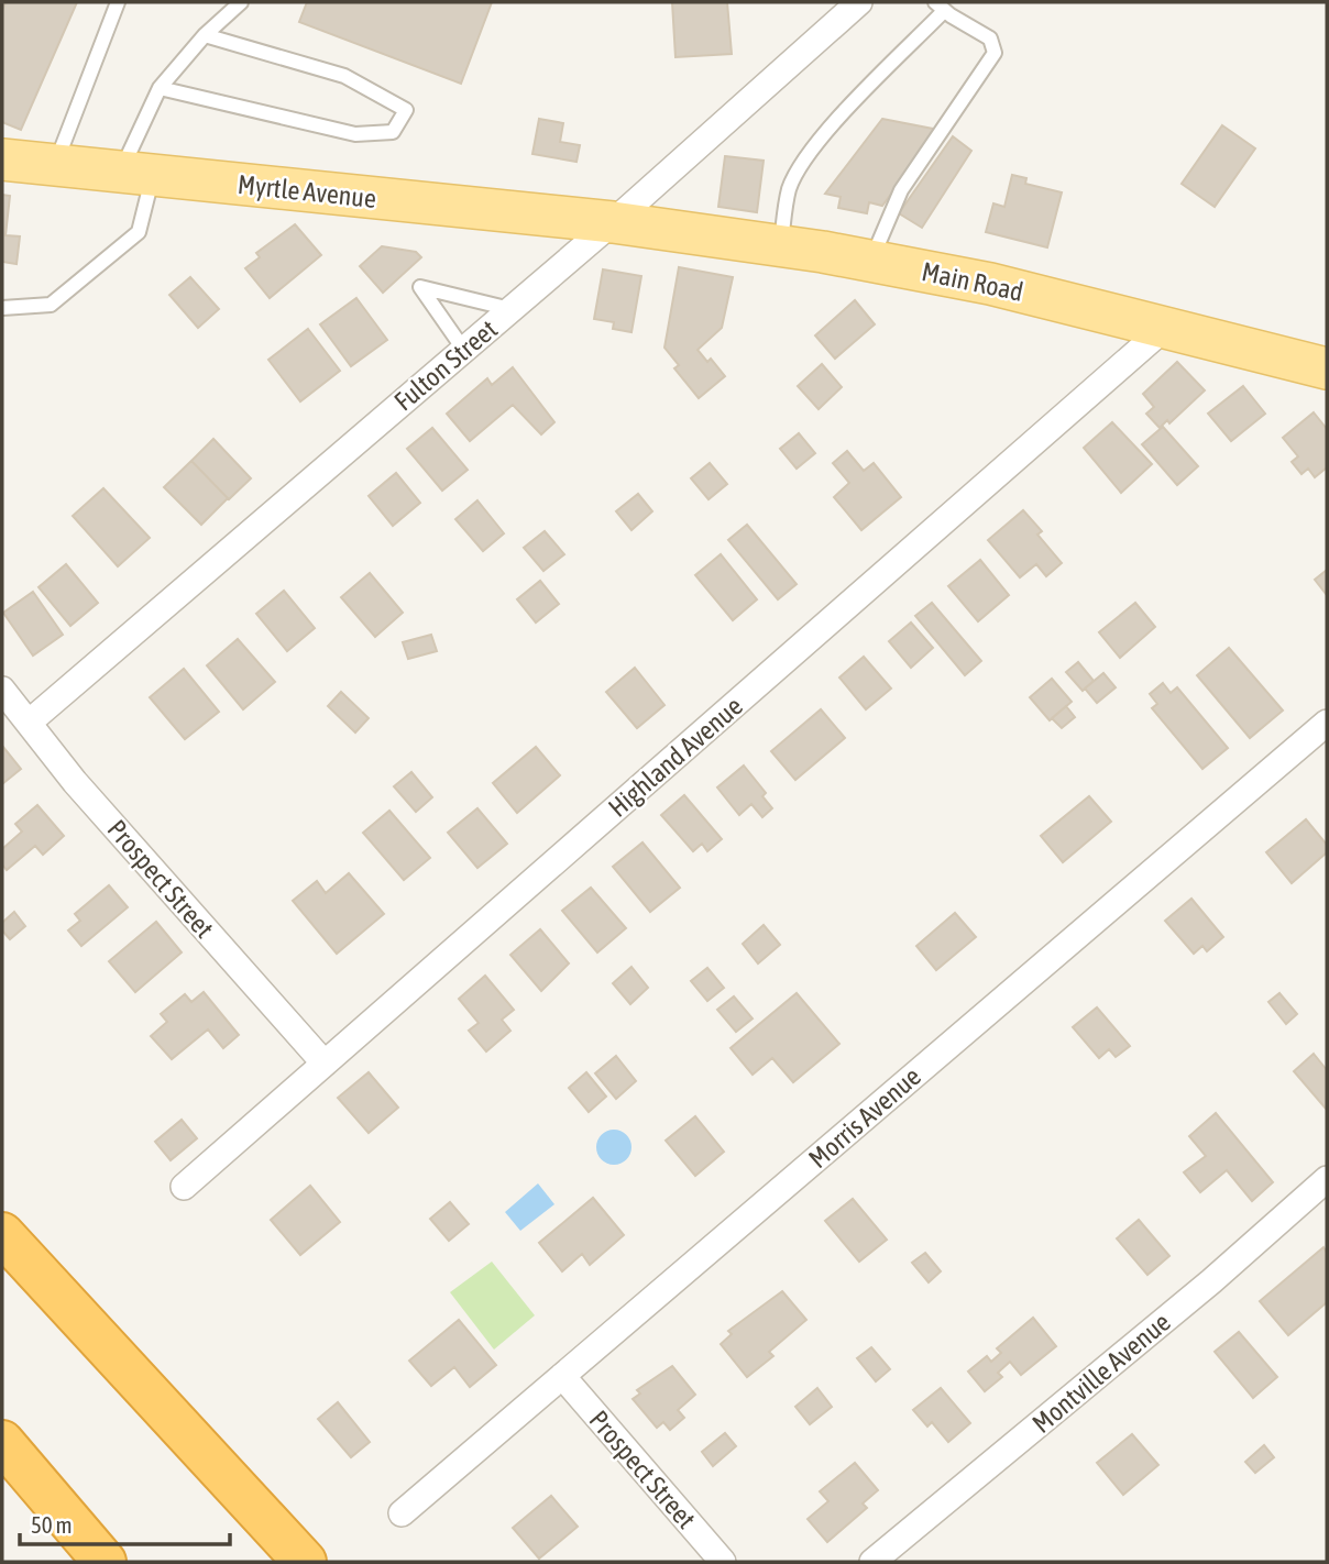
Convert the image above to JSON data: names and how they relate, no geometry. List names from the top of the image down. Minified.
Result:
{"streets":{"main road":["Myrtle Avenue","Main Road"],"street":["Fulton Street","Highland Avenue","Prospect Street","Morris Avenue","Montville Avenue"]},"crossings":[["Myrtle Avenue","Main Road"],["Myrtle Avenue","Fulton Street"],["Main Road","Fulton Street"],["Main Road","Highland Avenue"],["Fulton Street","Prospect Street"],["Highland Avenue","Prospect Street"],["Prospect Street","Morris Avenue"]],"scale_bar":"50 m"}
